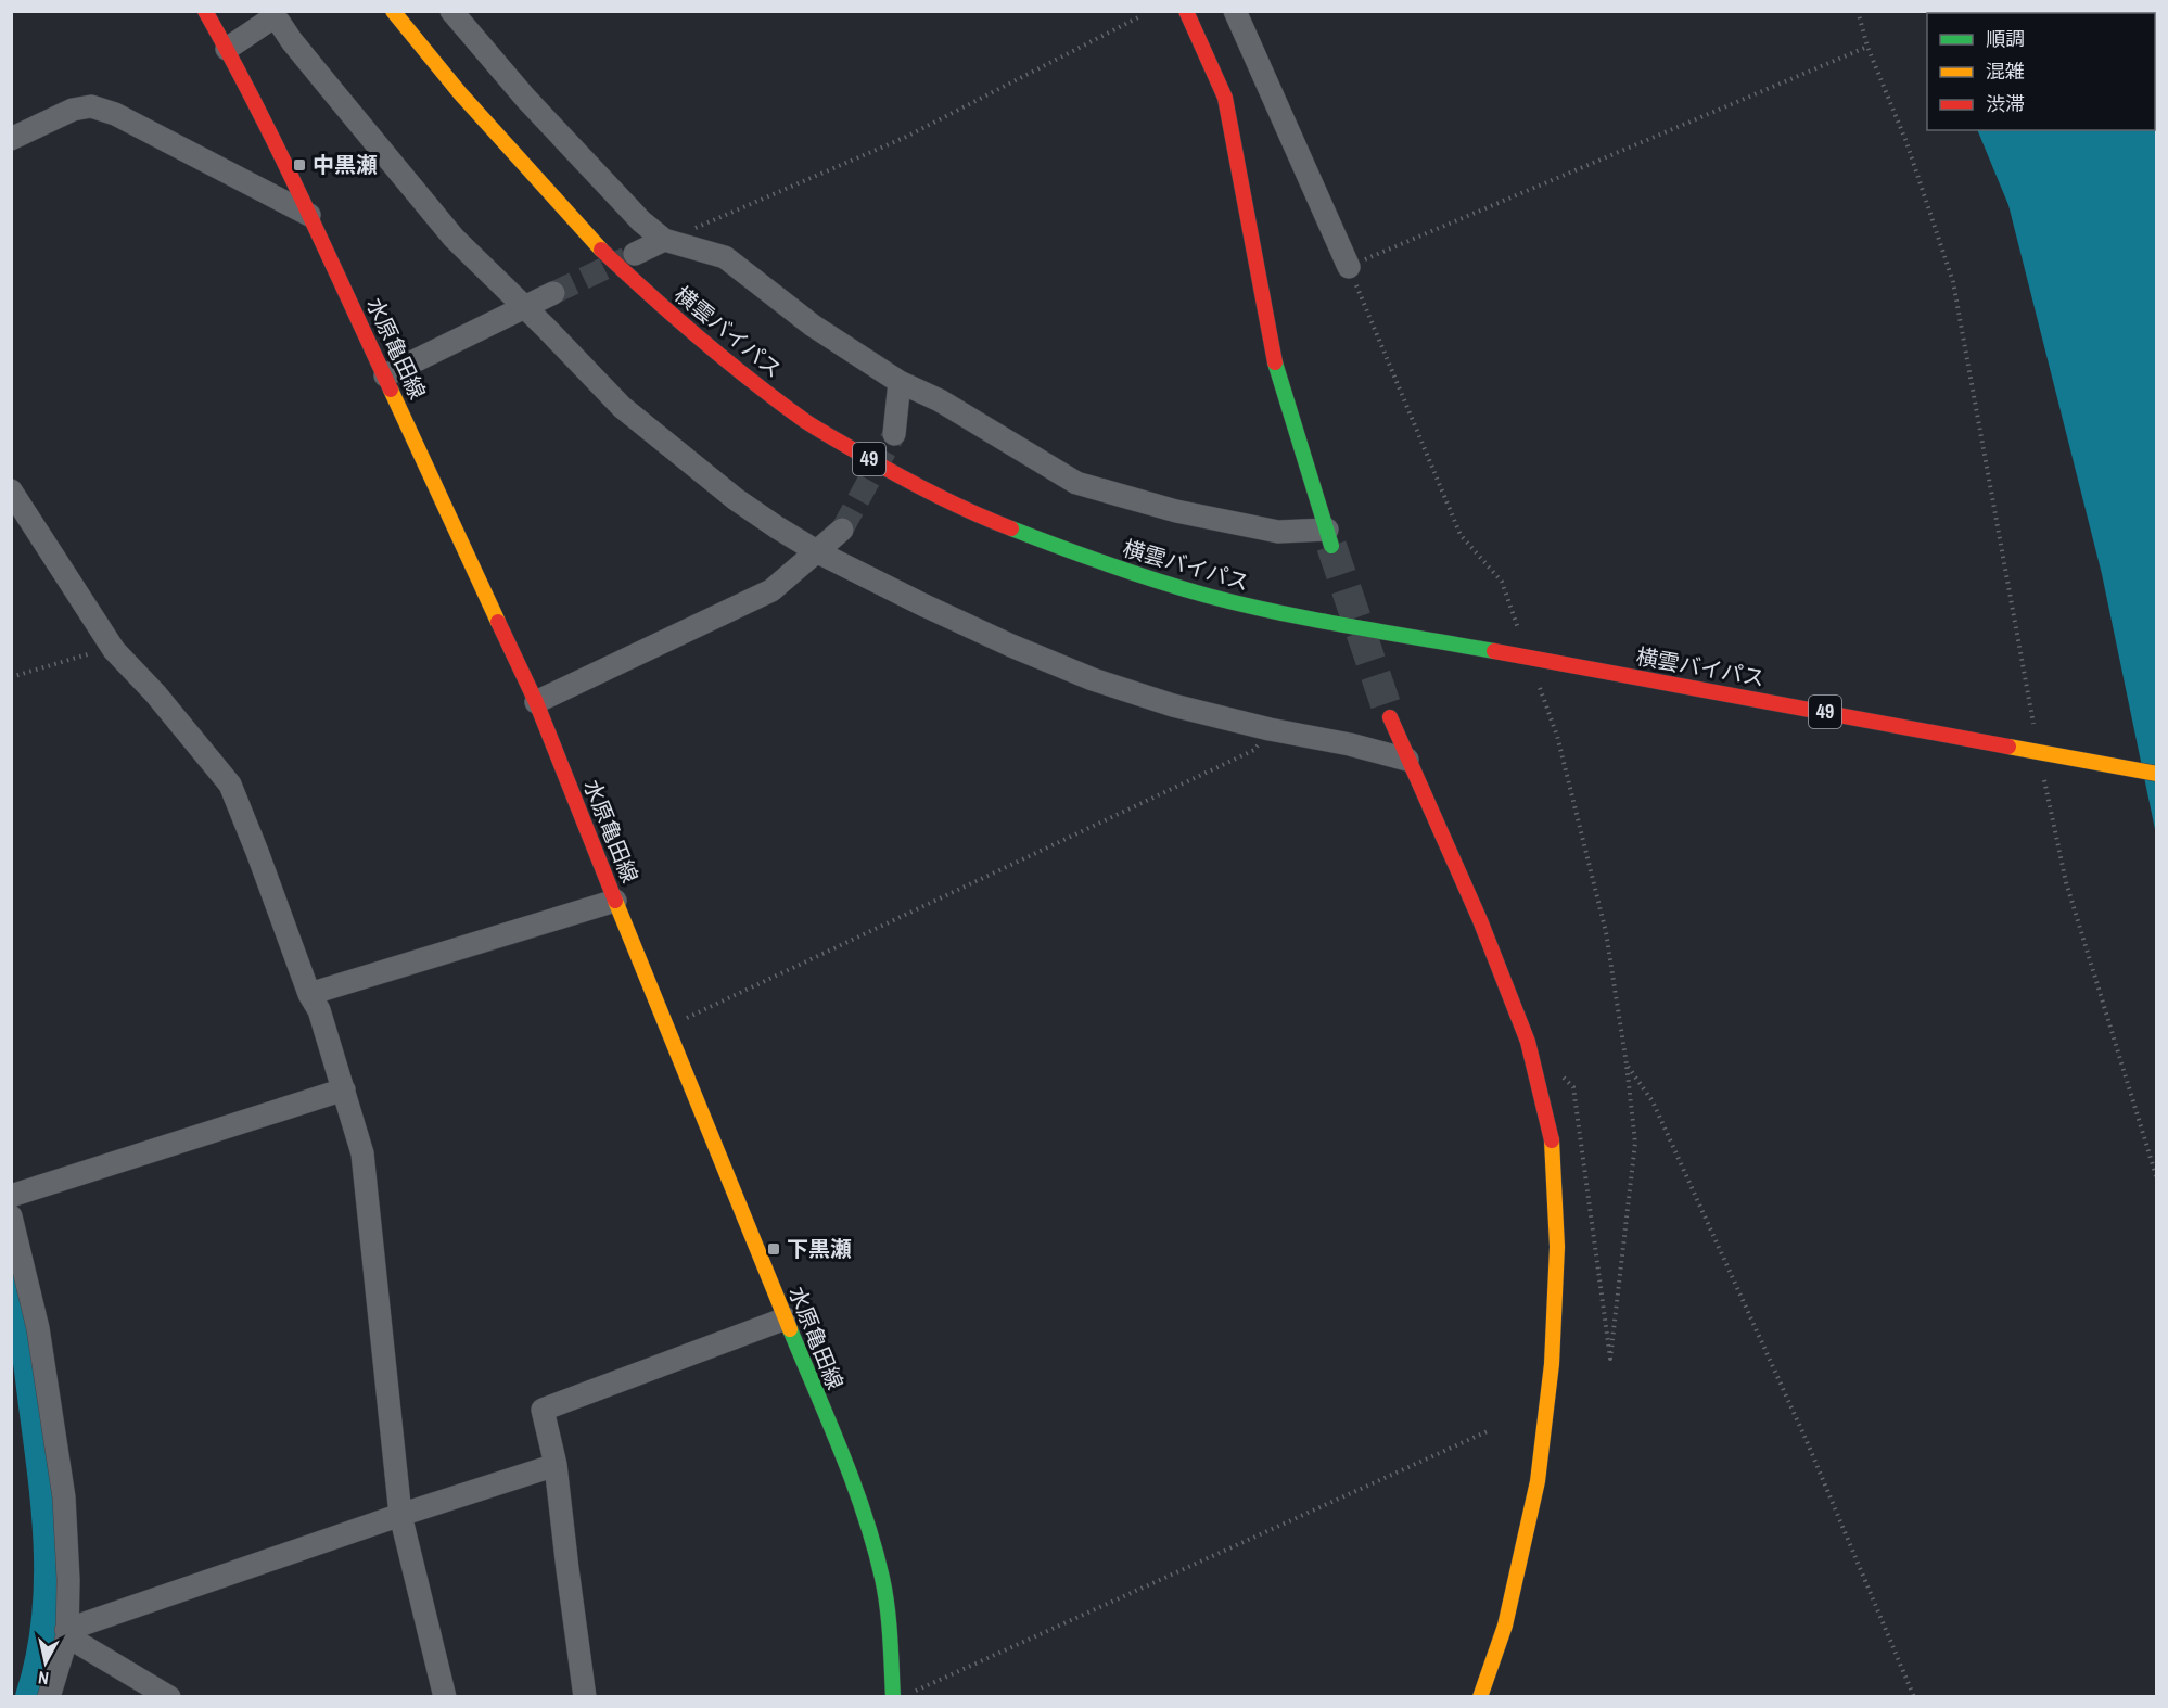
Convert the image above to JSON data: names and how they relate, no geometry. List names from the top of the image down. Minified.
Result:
{"streets":{"main road":["横雲バイパス","水原亀田線","49"]},"places":{"transit":["中黒瀬","下黒瀬"]},"legend":["順調","混雑","渋滞"],"north":"bottom"}
